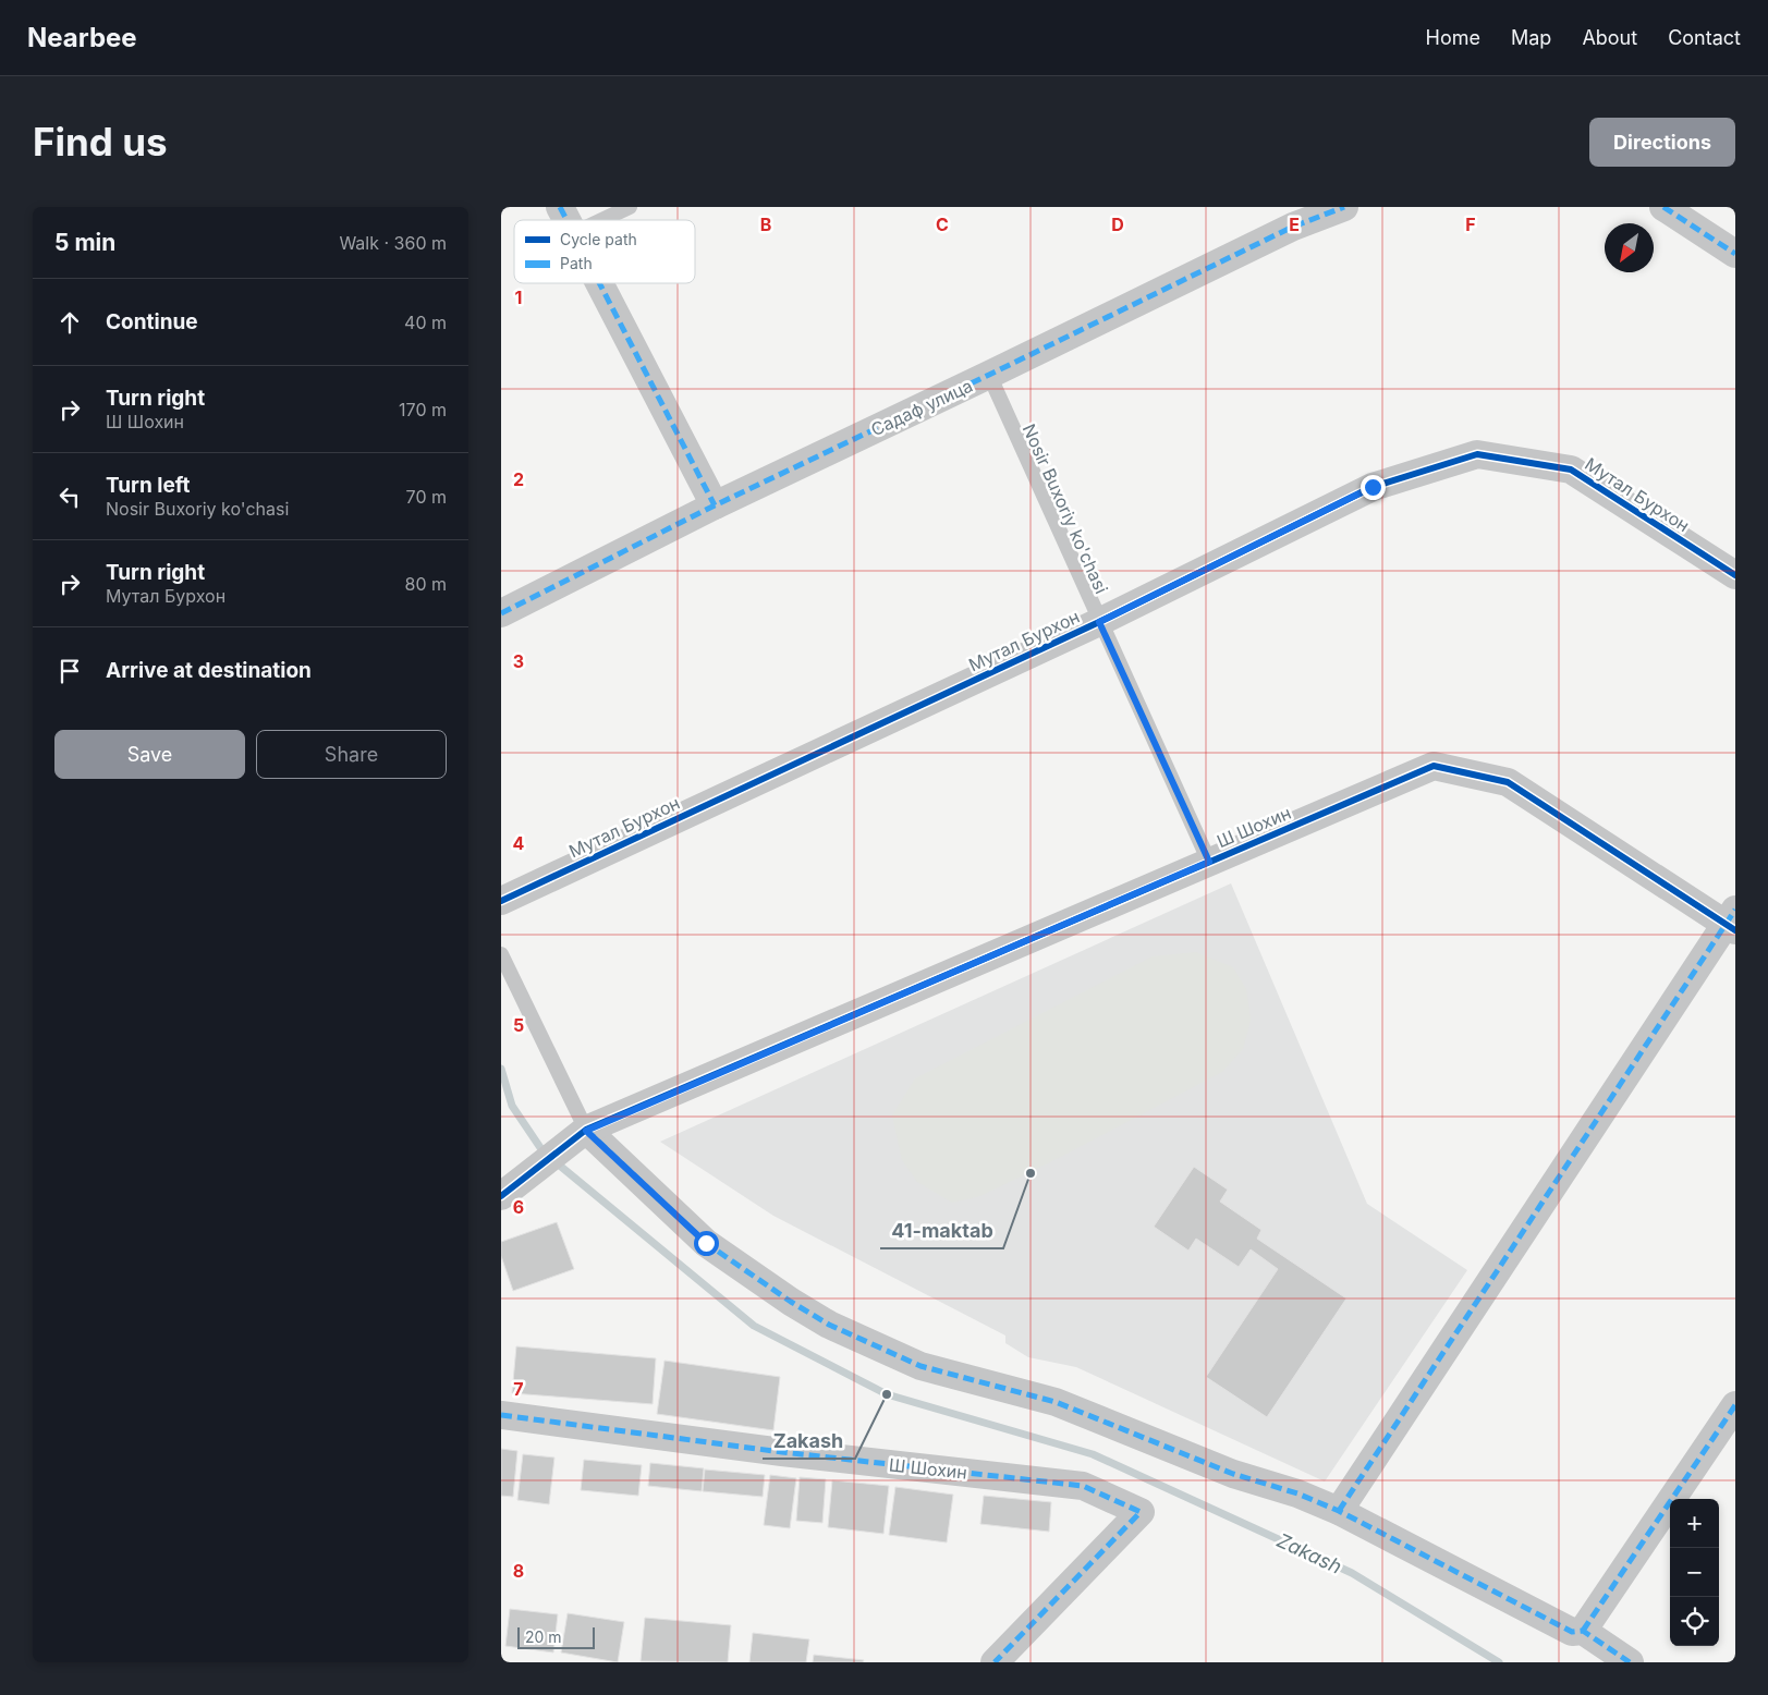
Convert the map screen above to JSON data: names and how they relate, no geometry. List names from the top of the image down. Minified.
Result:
{"streets":{"street":["Садаф улица","Мутал Бурхон","Ш Шохин"],"lane":["Nosir Buxoriy ko'chasi"]},"crossings":[["Садаф улица","Nosir Buxoriy ko'chasi"],["Мутал Бурхон","Nosir Buxoriy ko'chasi"],["Nosir Buxoriy ko'chasi","Ш Шохин"]],"water":["Zakash"],"places":["41-maktab","Zakash"],"legend":["Cycle path","Path"],"scale_bar":"20 m","north":"bottom left","page":{"header":"Nearbee","nav":["Home","Map","About","Contact"],"buttons":["Directions",["Save","Share"]],"title":"Find us","heading":["5 min","Walk · 360 m"],"list":[["Continue","40 m"],["Turn right","Ш Шохин","170 m"],["Turn left","Nosir Buxoriy ko'chasi","70 m"],["Turn right","Мутал Бурхон","80 m"],"Arrive at destination"],"map_buttons":["+","−"],"scale":"20 m"},"grid":{"columns":["B","C","D","E","F"],"rows":["1","2","3","4","5","6","7","8"]}}
